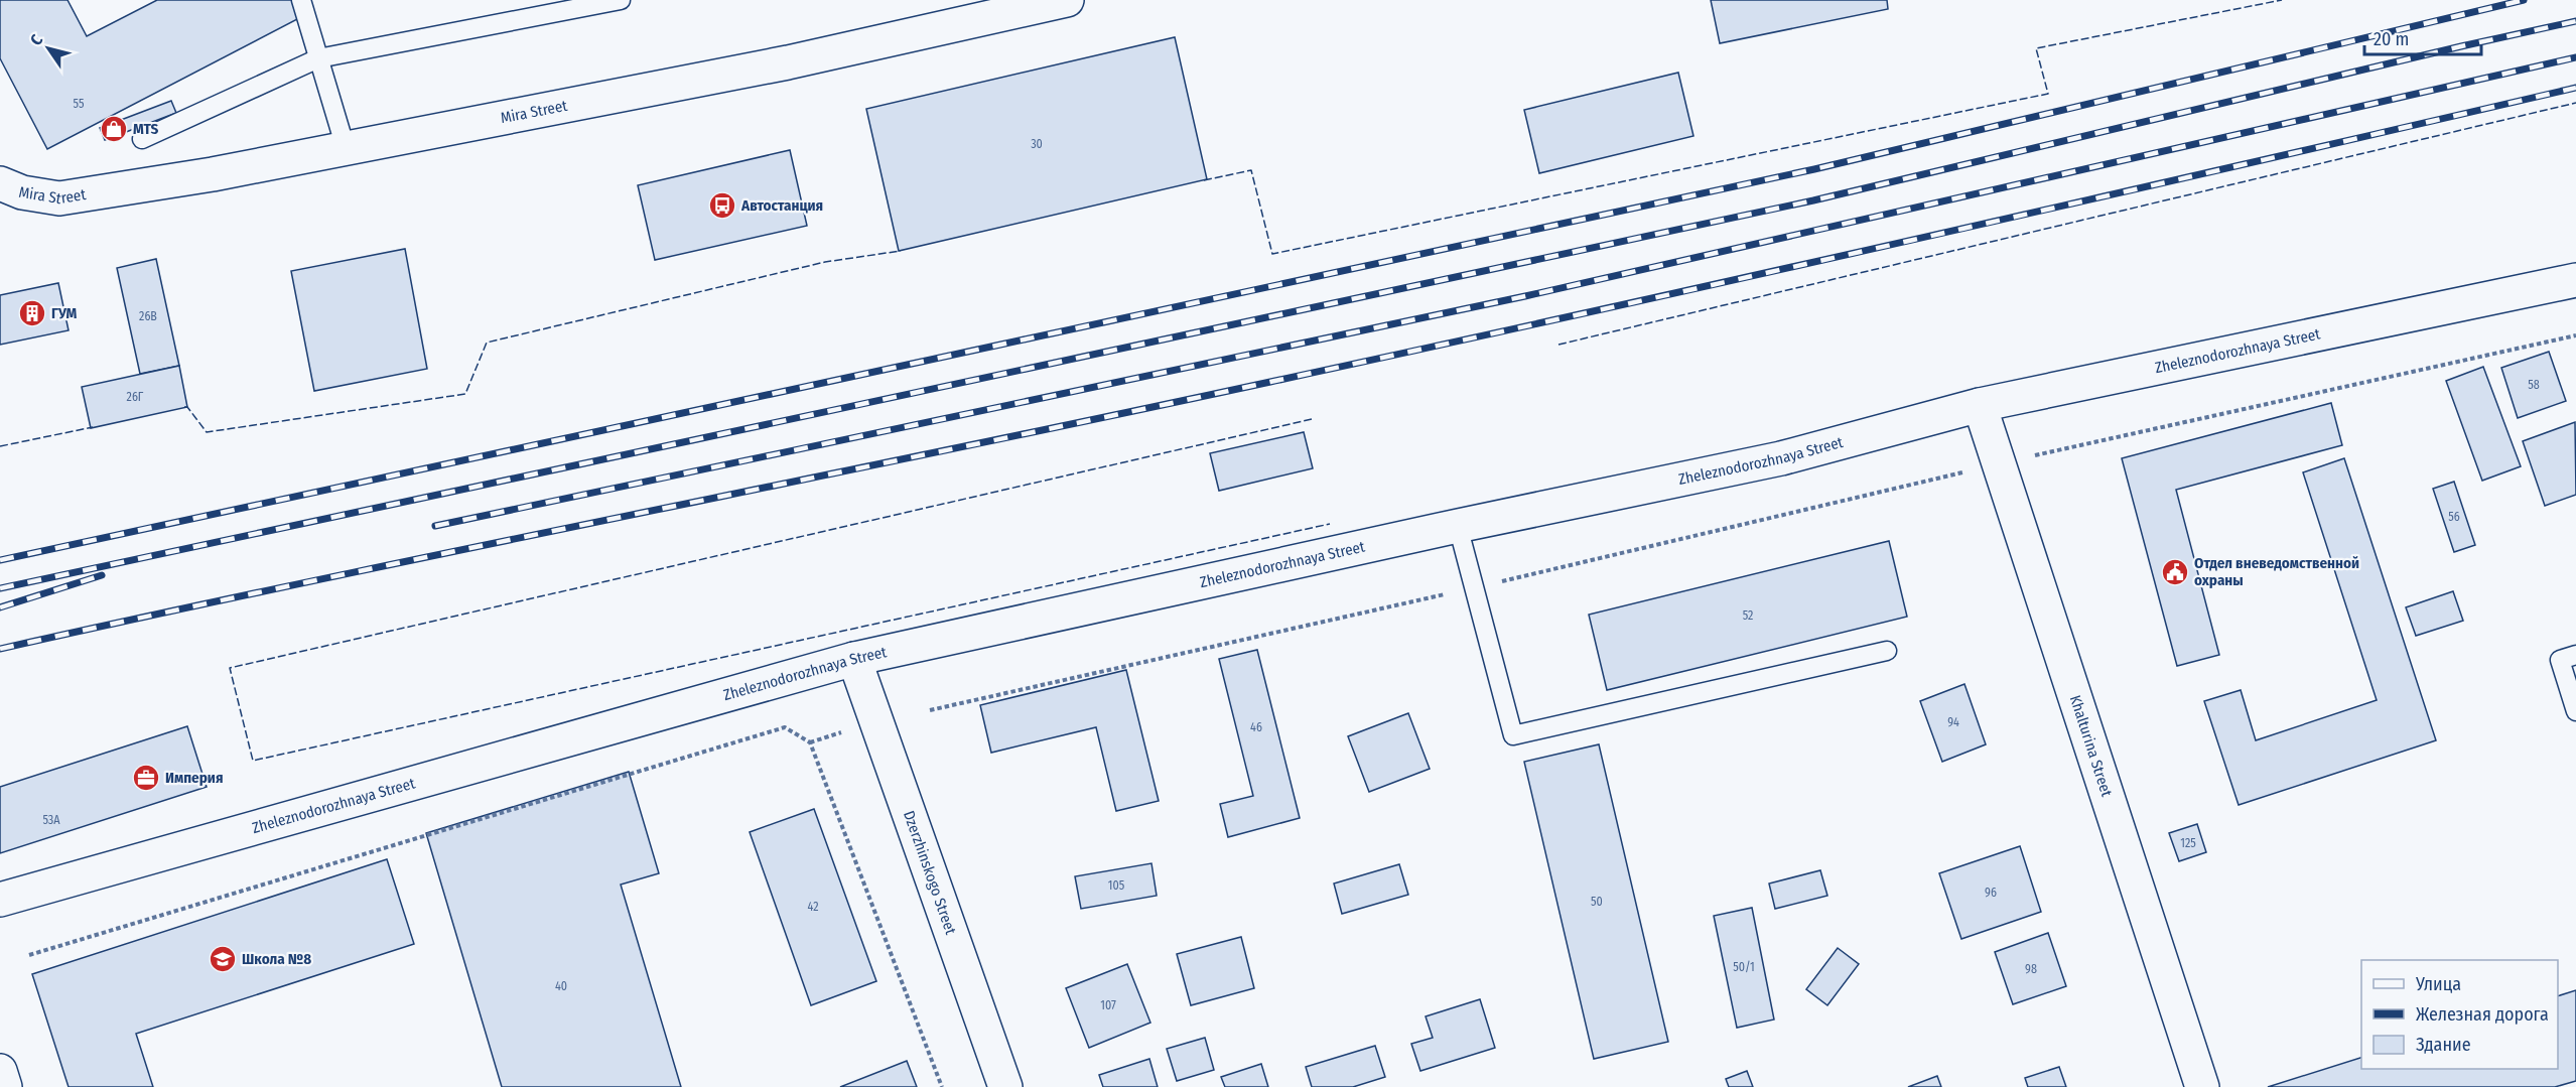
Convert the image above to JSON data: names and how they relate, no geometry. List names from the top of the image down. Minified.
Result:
{"streets":{"street":["Mira Street","Zheleznodorozhnaya Street","Khalturina Street","Dzerzhinskogo Street"]},"crossings":[["Zheleznodorozhnaya Street","Khalturina Street"],["Zheleznodorozhnaya Street","Dzerzhinskogo Street"]],"places":{"shop":["MTS"],"bus stop":["Автостанция"],"building":["ГУМ"],"public building":["Отдел вневедомственной охраны"],"office":["Империя"],"school or university":["Школа №8"]},"house_numbers":["55","30","26В","58","26Г","56","52","94","46","53А","125","105","96","50","42","50/1","98","40","107"],"legend":["Улица","Железная дорога","Здание"],"scale_bar":"20 m","north":"top left"}
